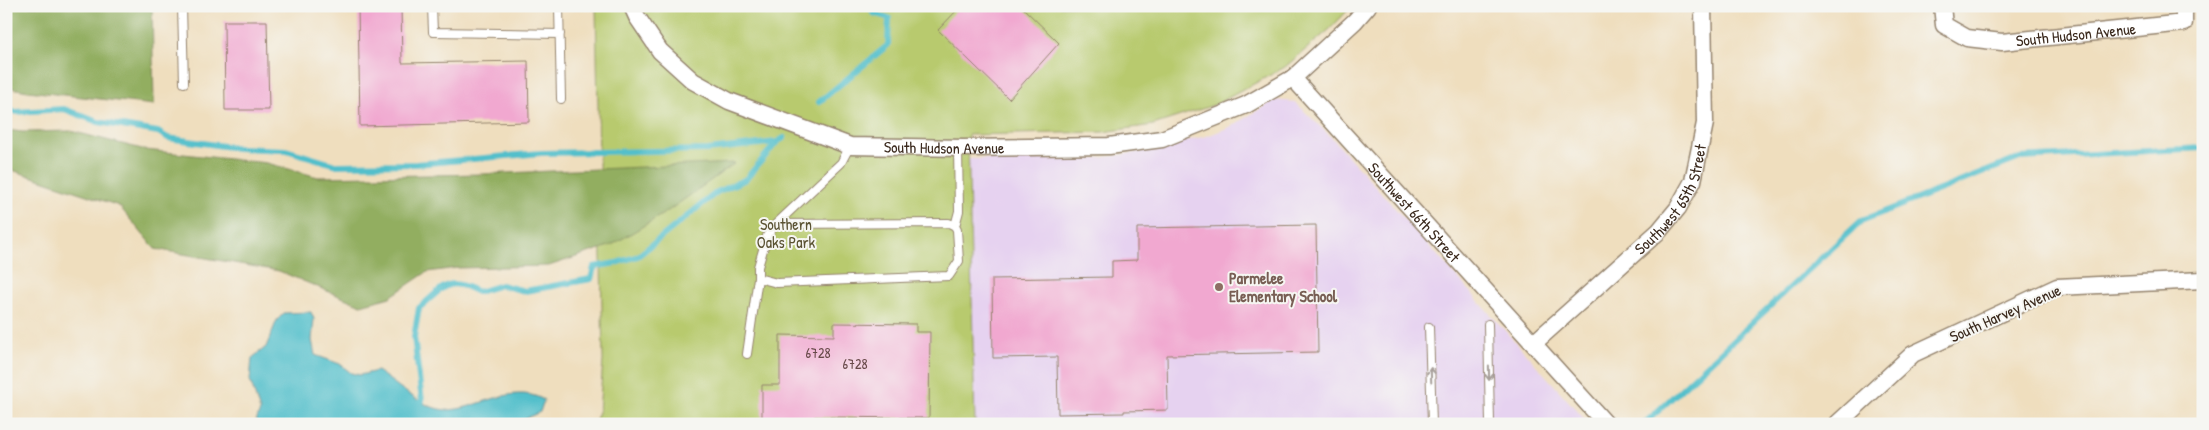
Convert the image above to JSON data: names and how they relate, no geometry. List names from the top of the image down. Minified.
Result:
{"streets":{"street":["South Hudson Avenue","Southwest 65th Street","Southwest 66th Street","South Harvey Avenue"]},"crossings":[["South Hudson Avenue","Southwest 66th Street"],["Southwest 65th Street","Southwest 66th Street"]],"parks":["Southern Oaks Park"],"places":["Parmelee Elementary School"],"house_numbers":["6728","6728"]}
